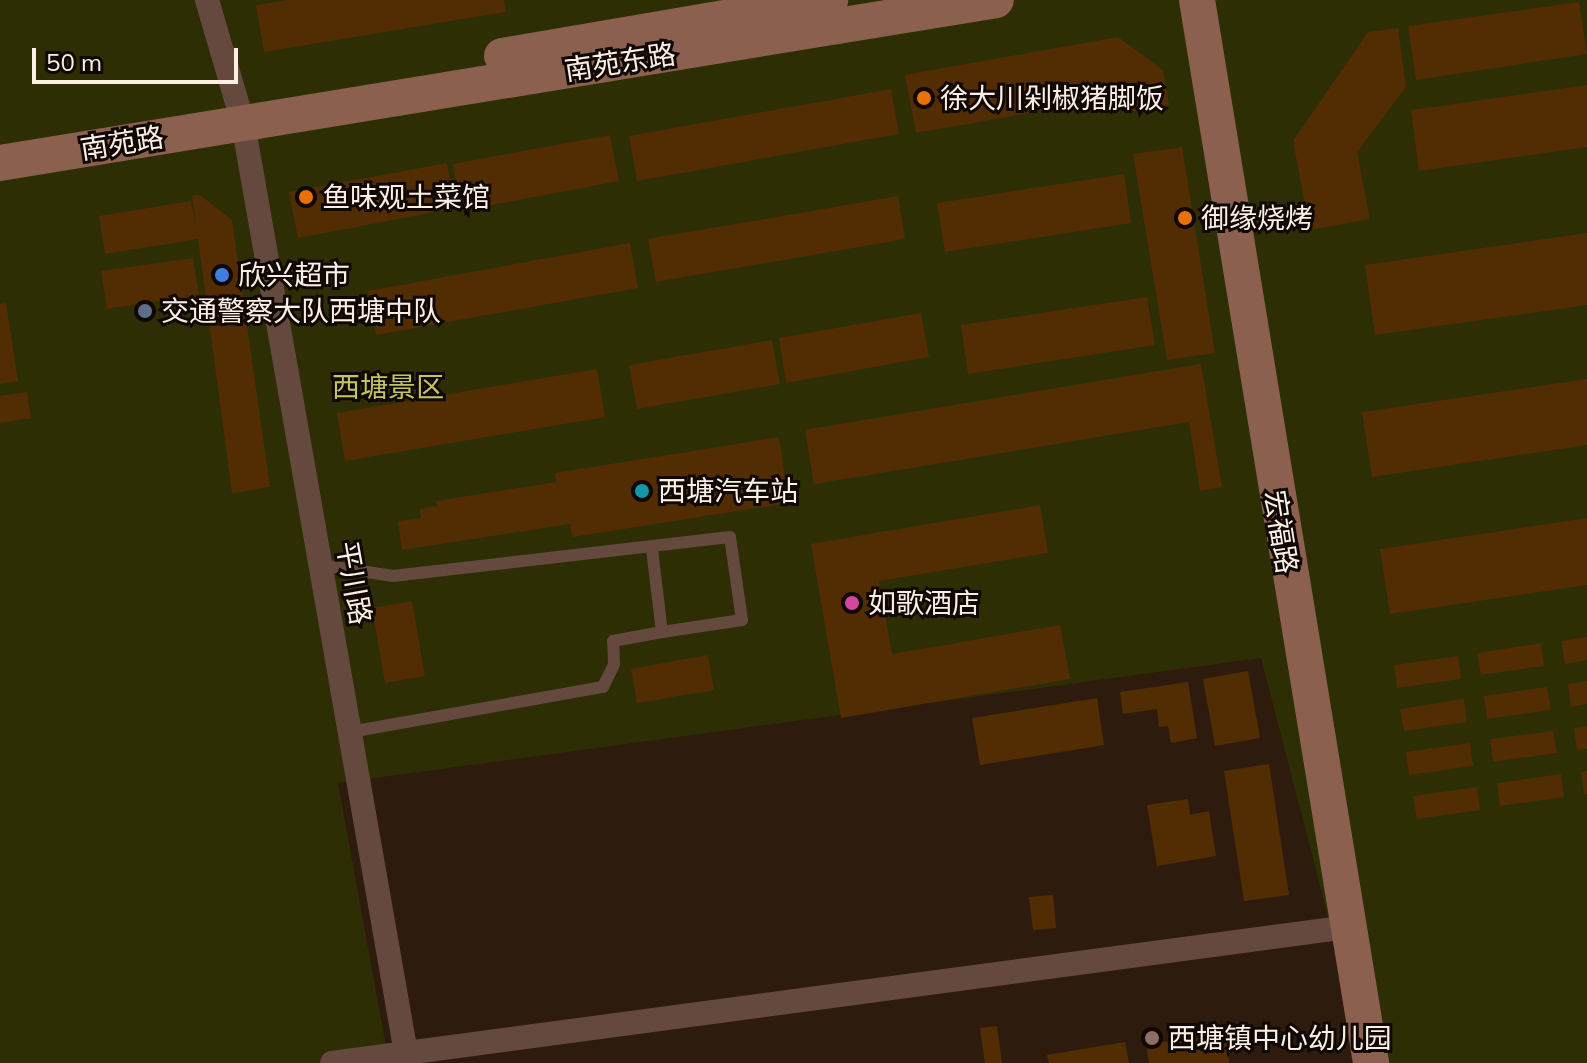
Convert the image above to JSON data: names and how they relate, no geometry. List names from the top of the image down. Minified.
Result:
{"streets":{"main road":["南苑东路","南苑路","宏福路"],"street":["平川路"]},"crossings":[["南苑东路","南苑路"],["南苑东路","平川路"],["南苑路","平川路"]],"parks":["西塘景区"],"places":["徐大川剁椒猪脚饭","鱼味观土菜馆","御缘烧烤","欣兴超市","交通警察大队西塘中队","西塘汽车站","如歌酒店","西塘镇中心幼儿园"],"scale_bar":"50 m"}
